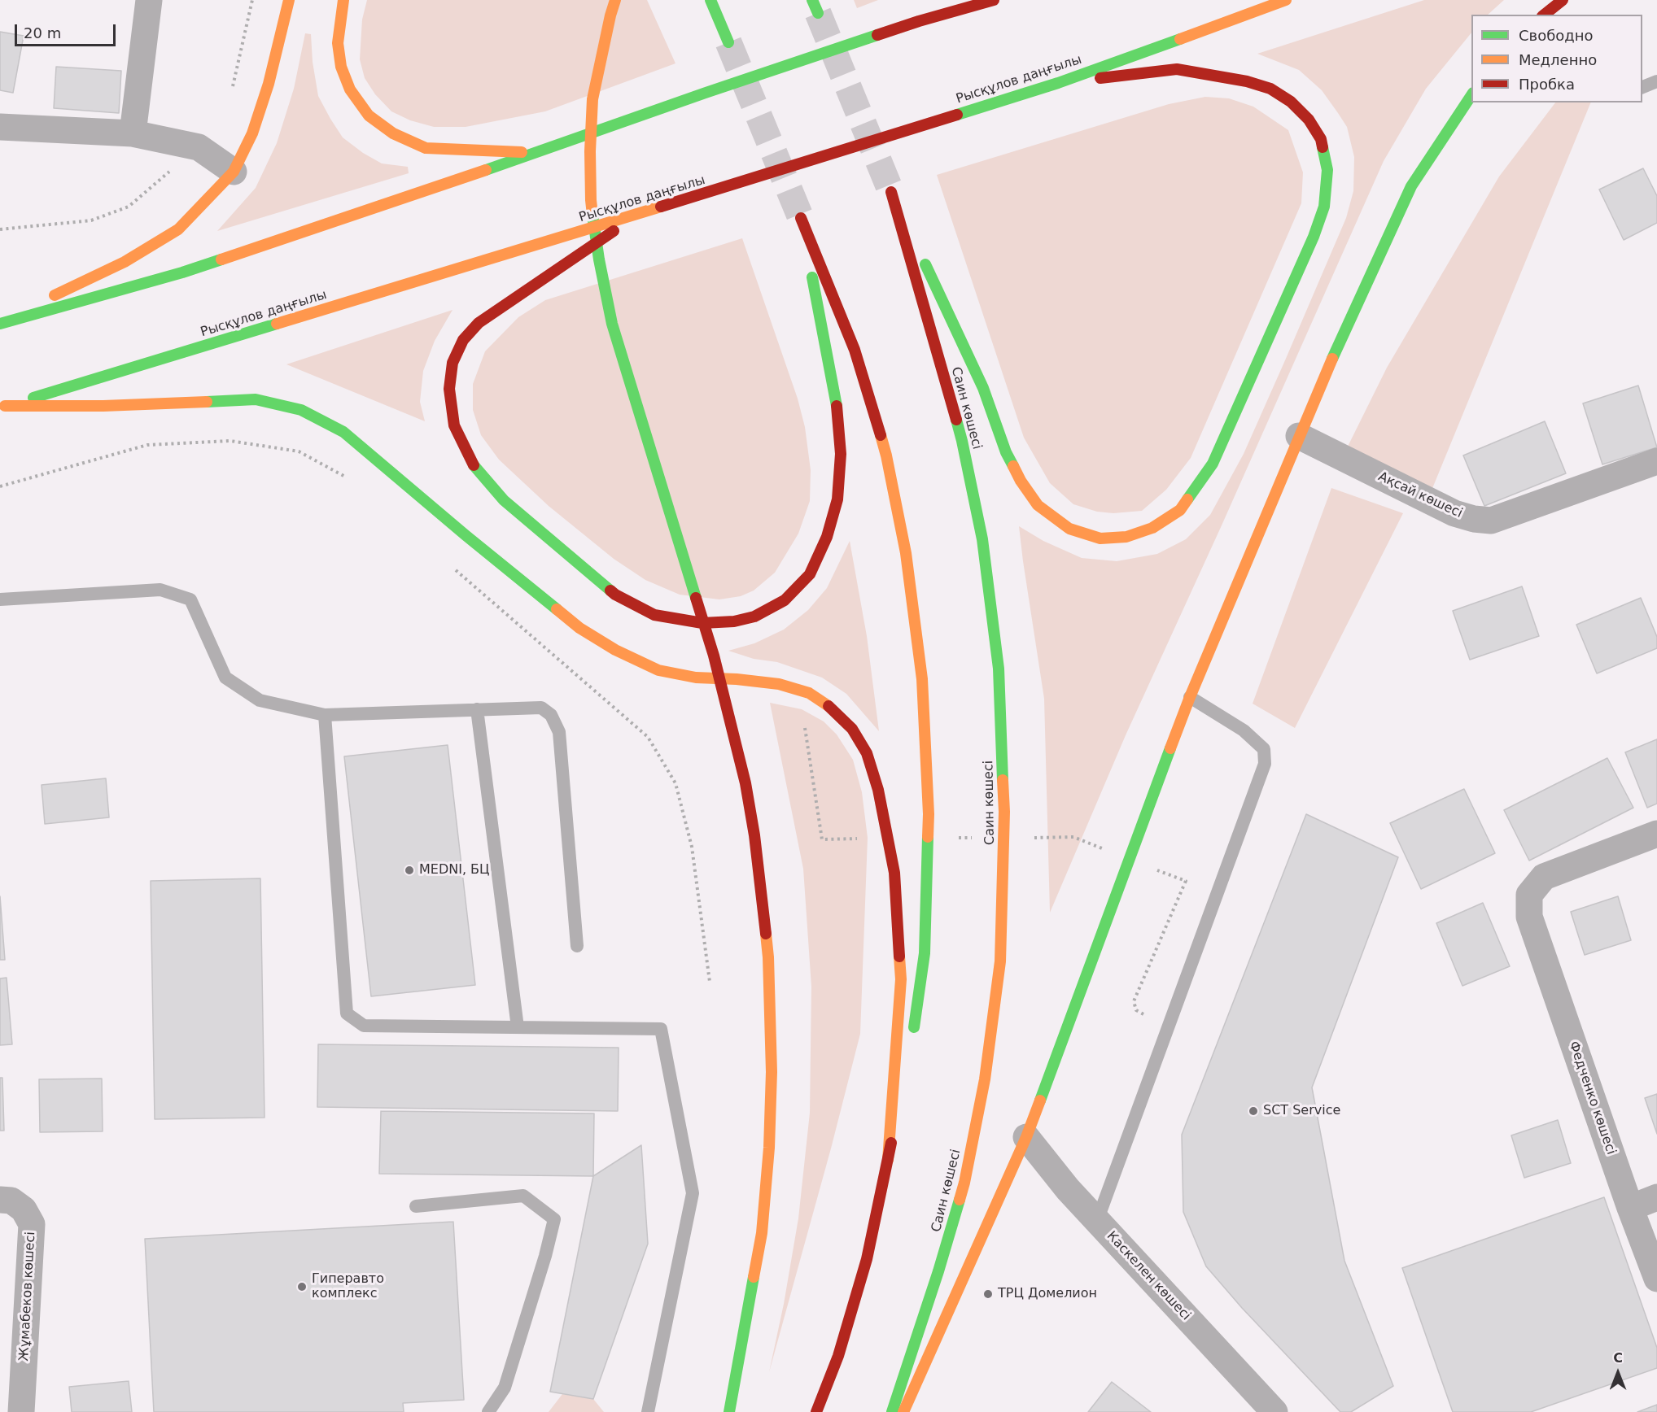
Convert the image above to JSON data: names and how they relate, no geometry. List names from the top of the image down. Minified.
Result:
{"streets":{"main road":["Рысқұлов даңғылы","Саин көшесі"],"street":["Ақсай көшесі","Федченко көшесі","Каскелен көшесі","Жұмабеков көшесі"]},"crossings":[["Рысқұлов даңғылы","Саин көшесі"]],"places":["MEDNI, БЦ","SCT Service","Гиперавто комплекс","ТРЦ Домелион"],"legend":["Свободно","Медленно","Пробка"],"scale_bar":"20 m","north":"top"}
